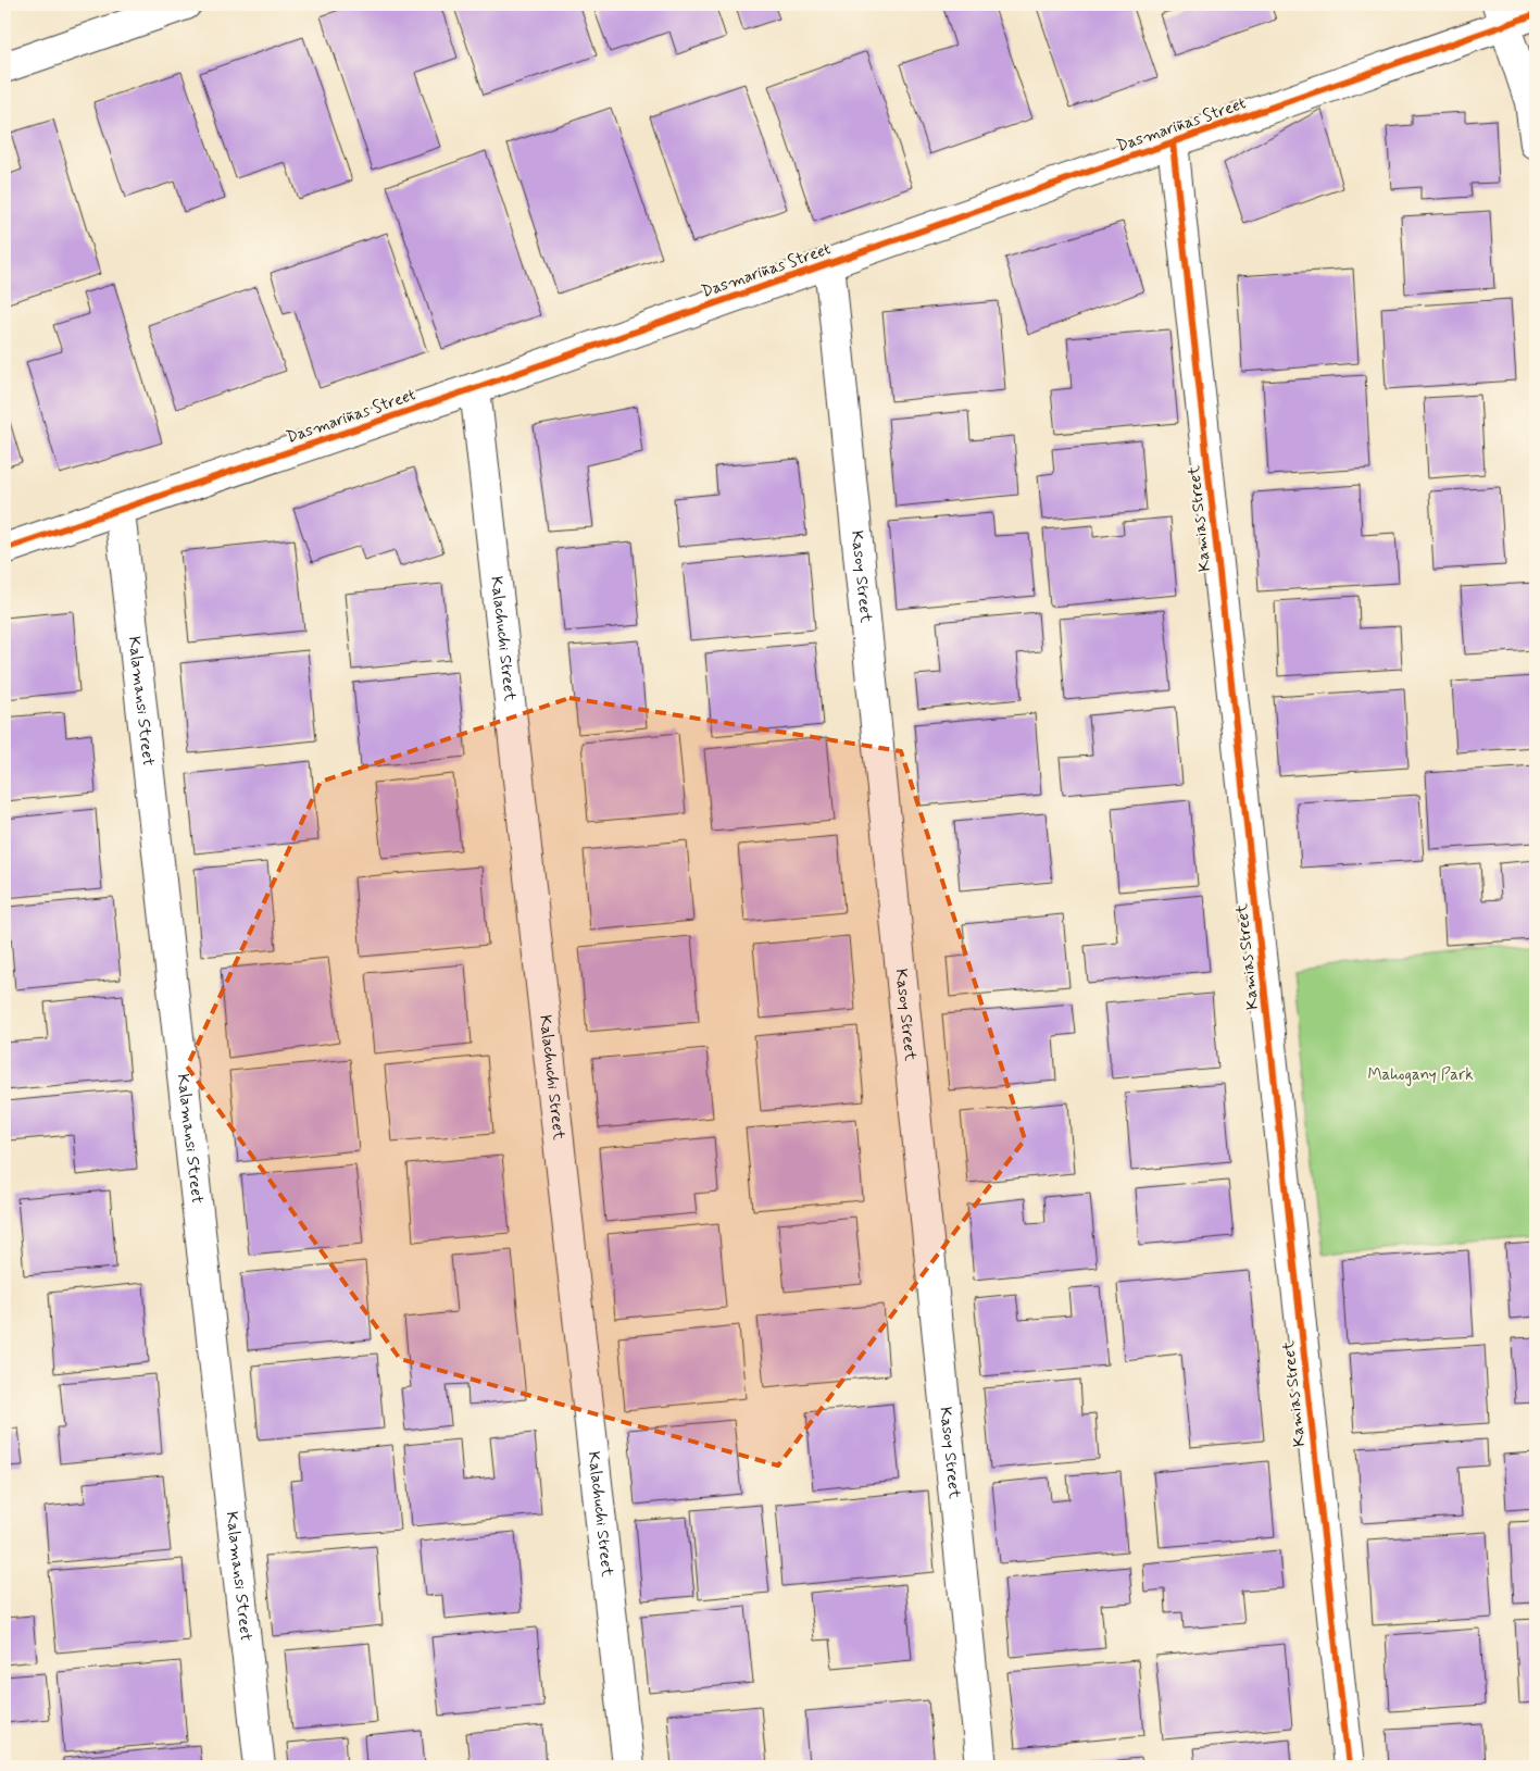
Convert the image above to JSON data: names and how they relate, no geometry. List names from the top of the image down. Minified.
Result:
{"streets":{"street":["Dasmariñas Street","Kamias Street","Kasoy Street","Kalachuchi Street","Kalamansi Street"]},"crossings":[["Dasmariñas Street","Kamias Street"],["Dasmariñas Street","Kasoy Street"],["Dasmariñas Street","Kalachuchi Street"],["Dasmariñas Street","Kalamansi Street"]],"parks":["Mahogany Park"]}
